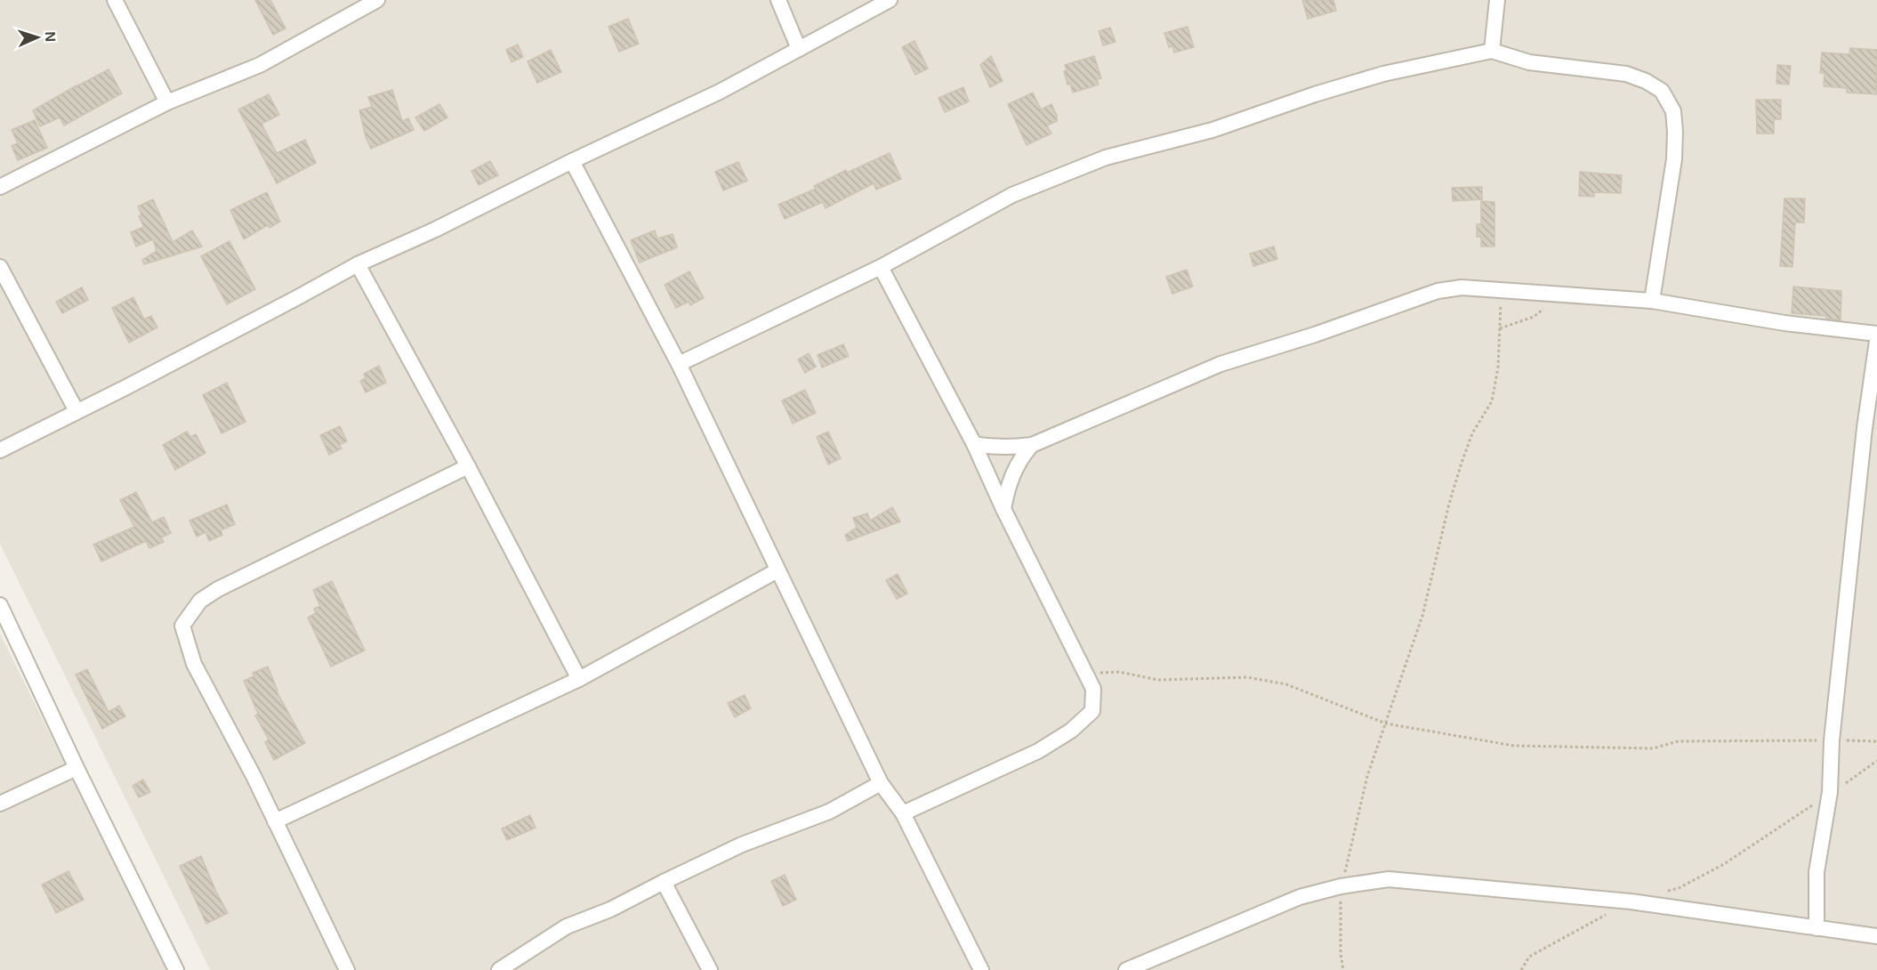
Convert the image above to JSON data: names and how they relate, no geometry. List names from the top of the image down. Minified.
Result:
{"north":"right"}
